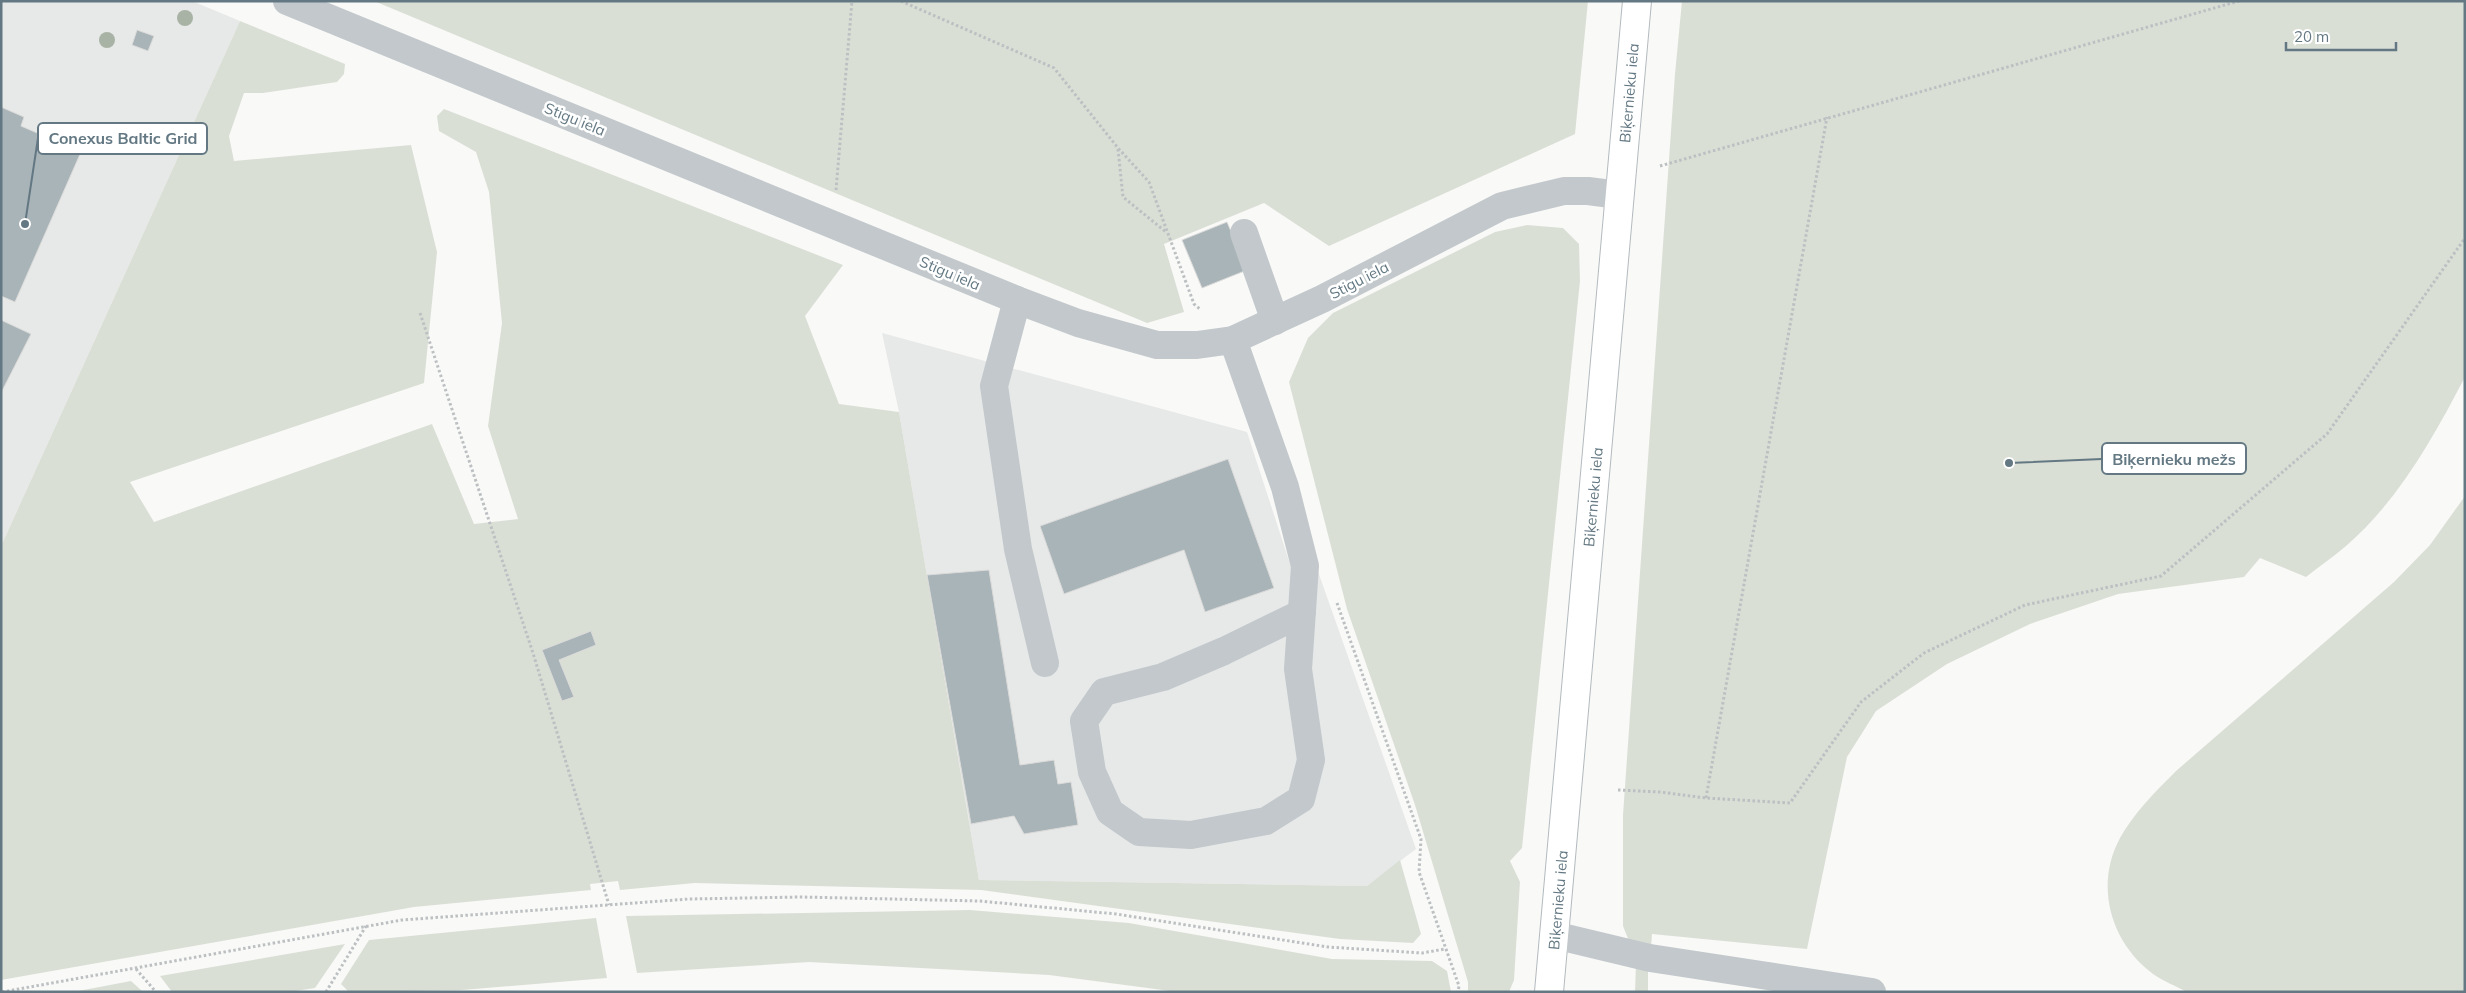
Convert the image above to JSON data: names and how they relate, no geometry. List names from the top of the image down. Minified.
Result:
{"streets":{"main road":["Biķernieku iela"],"street":["Stigu iela"]},"crossings":[["Biķernieku iela","Stigu iela"]],"places":["Conexus Baltic Grid","Biķernieku mežs"],"scale_bar":"20 m"}
